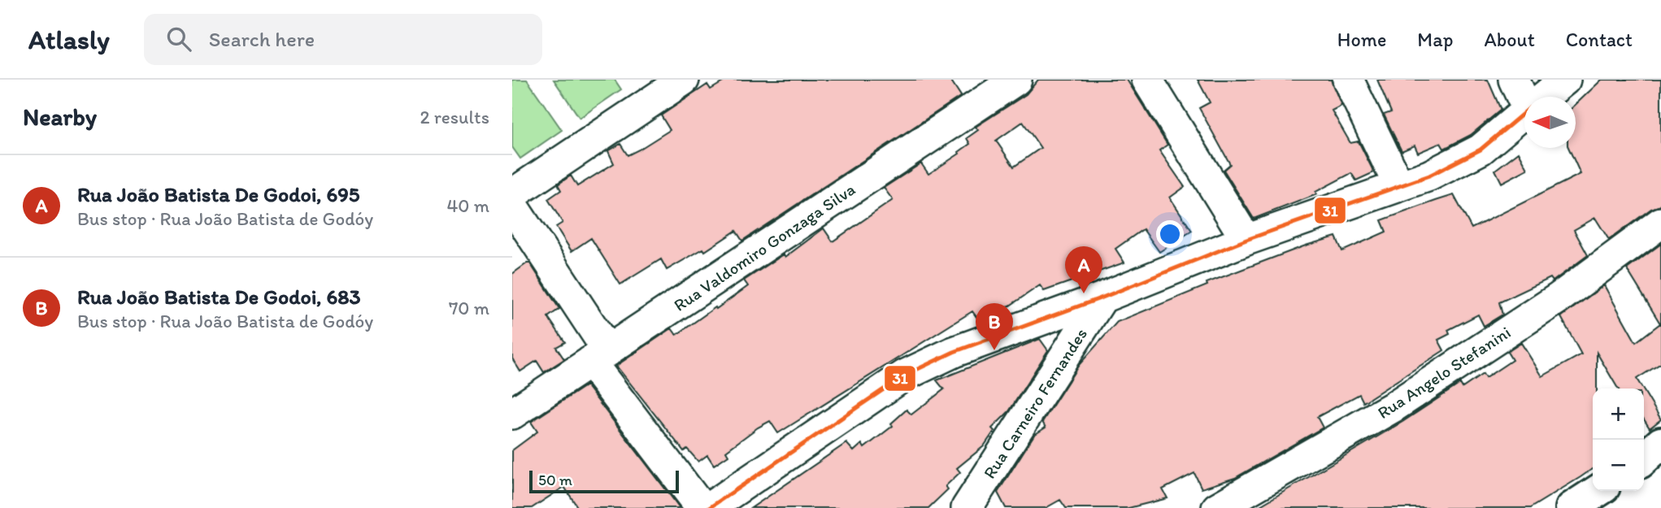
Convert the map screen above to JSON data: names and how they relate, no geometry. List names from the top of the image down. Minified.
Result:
{"streets":{"street":["Rua Valdomiro Gonzaga Silva","Rua Angelo Stefanini","Rua Carneiro Fernandes"]},"lines":["transit line 31"],"scale_bar":"50 m","north":"left","page":{"header":"Atlasly","search":"Search here","nav":["Home","Map","About","Contact"],"heading":["Nearby","2 results"],"list":[{"mark":"A","name":"Rua João Batista De Godoi, 695","note":"Bus stop · Rua João Batista de Godóy","value":"40 m"},{"mark":"B","name":"Rua João Batista De Godoi, 683","note":"Bus stop · Rua João Batista de Godóy","value":"70 m"}],"pins":["A","B"],"map_buttons":["+","−"],"scale":"50 m"}}
